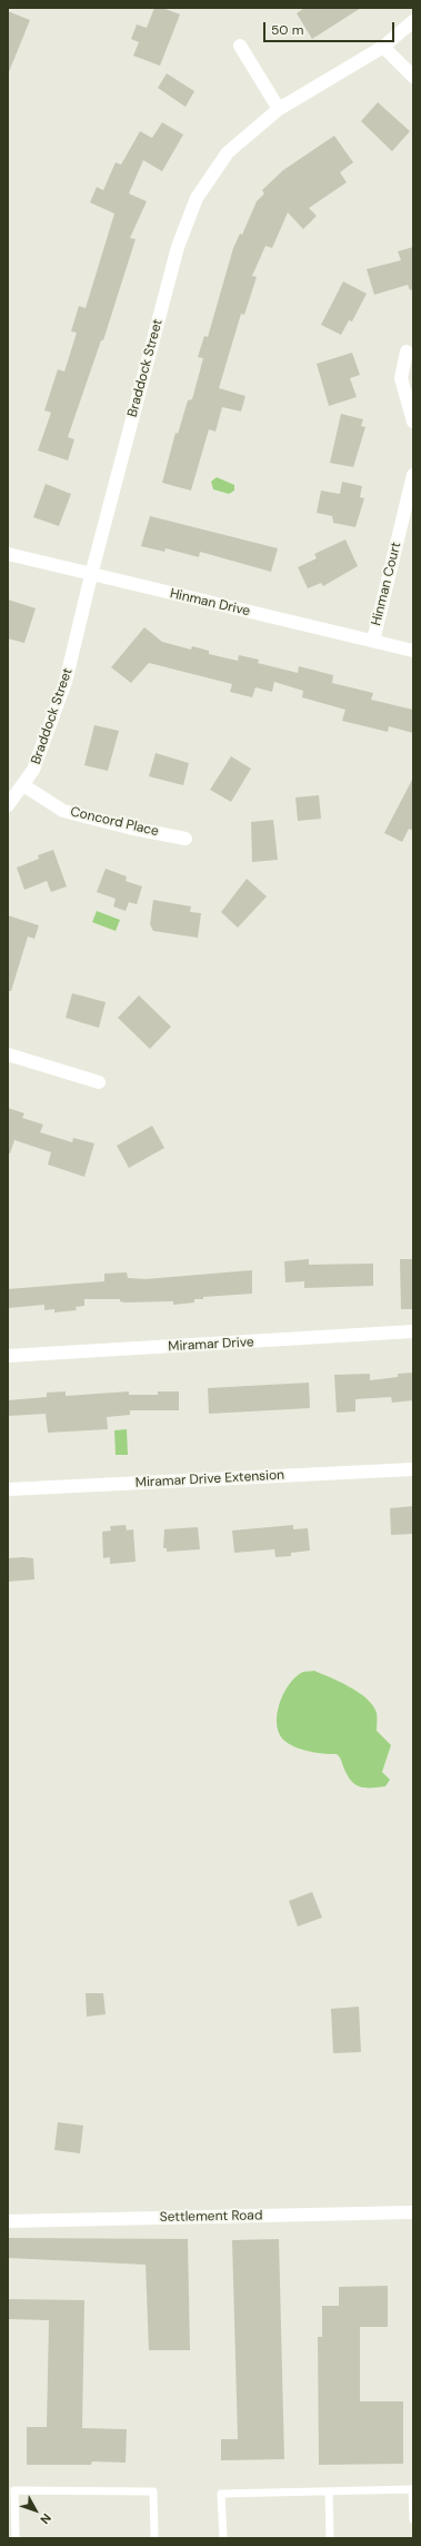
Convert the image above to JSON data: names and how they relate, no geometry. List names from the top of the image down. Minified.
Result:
{"streets":{"street":["Braddock Street","Hinman Court","Hinman Drive","Concord Place","Miramar Drive","Miramar Drive Extension","Settlement Road"]},"crossings":[["Braddock Street","Hinman Drive"],["Braddock Street","Concord Place"],["Hinman Court","Hinman Drive"]],"scale_bar":"50 m","north":"bottom right"}
